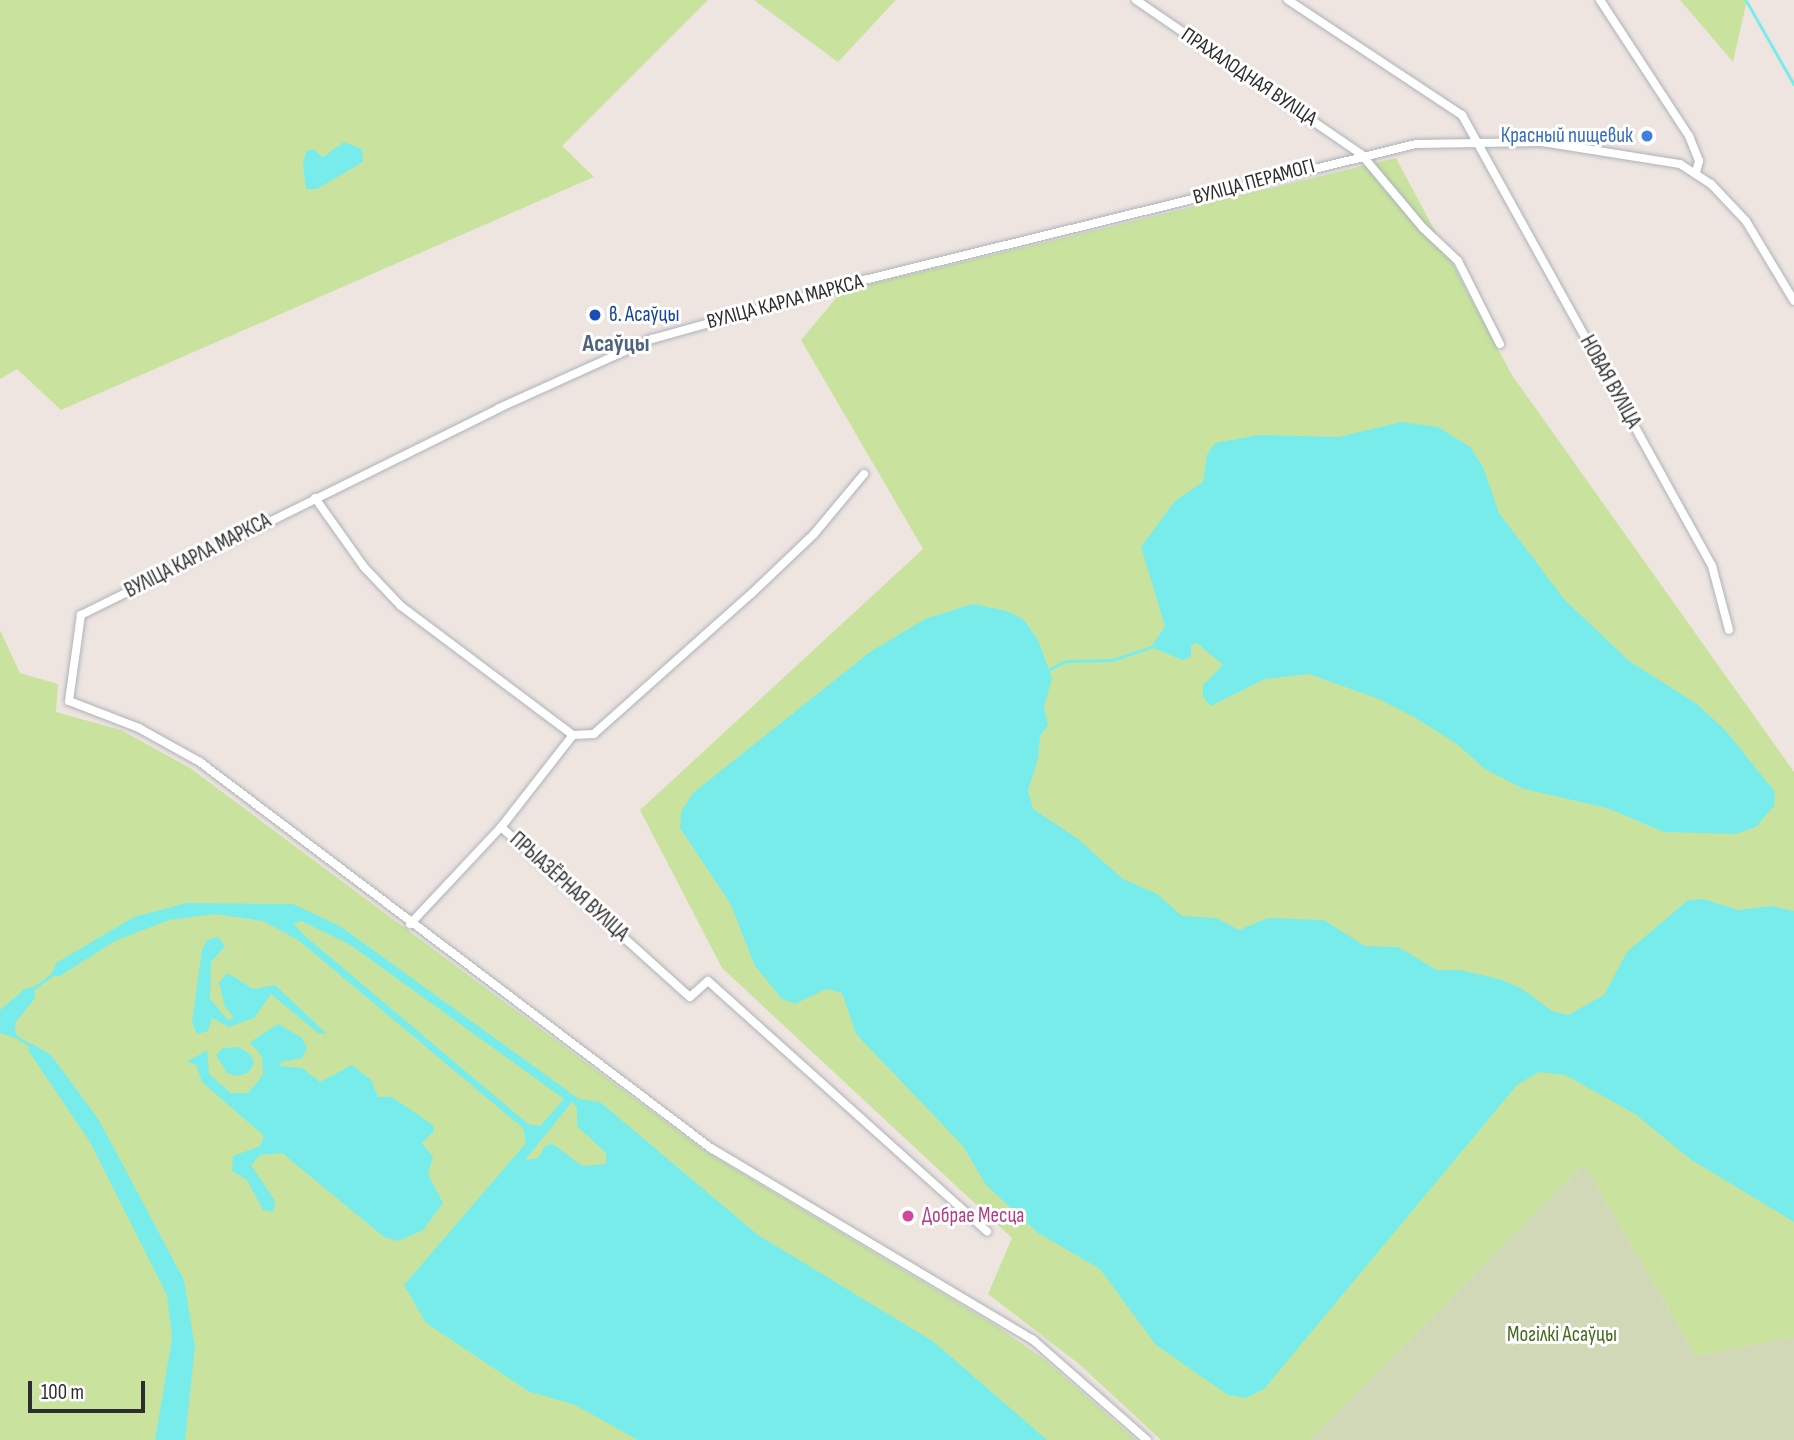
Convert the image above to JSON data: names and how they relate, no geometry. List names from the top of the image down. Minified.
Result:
{"streets":{"street":["ПРАХАЛОДНАЯ ВУЛІЦА","ВУЛІЦА ПЕРАМОГІ","ВУЛІЦА КАРЛА МАРКСА","НОВАЯ ВУЛІЦА","ПРЫАЗЁРНАЯ ВУЛІЦА"]},"crossings":[["ПРАХАЛОДНАЯ ВУЛІЦА","ВУЛІЦА ПЕРАМОГІ"],["ВУЛІЦА ПЕРАМОГІ","ВУЛІЦА КАРЛА МАРКСА"],["ВУЛІЦА ПЕРАМОГІ","НОВАЯ ВУЛІЦА"]],"districts":["Асаўцы"],"parks":["Могілкі Асаўцы"],"places":["Красный пищевик","в. Асаўцы","Добрае Месца"],"scale_bar":"100 m"}
